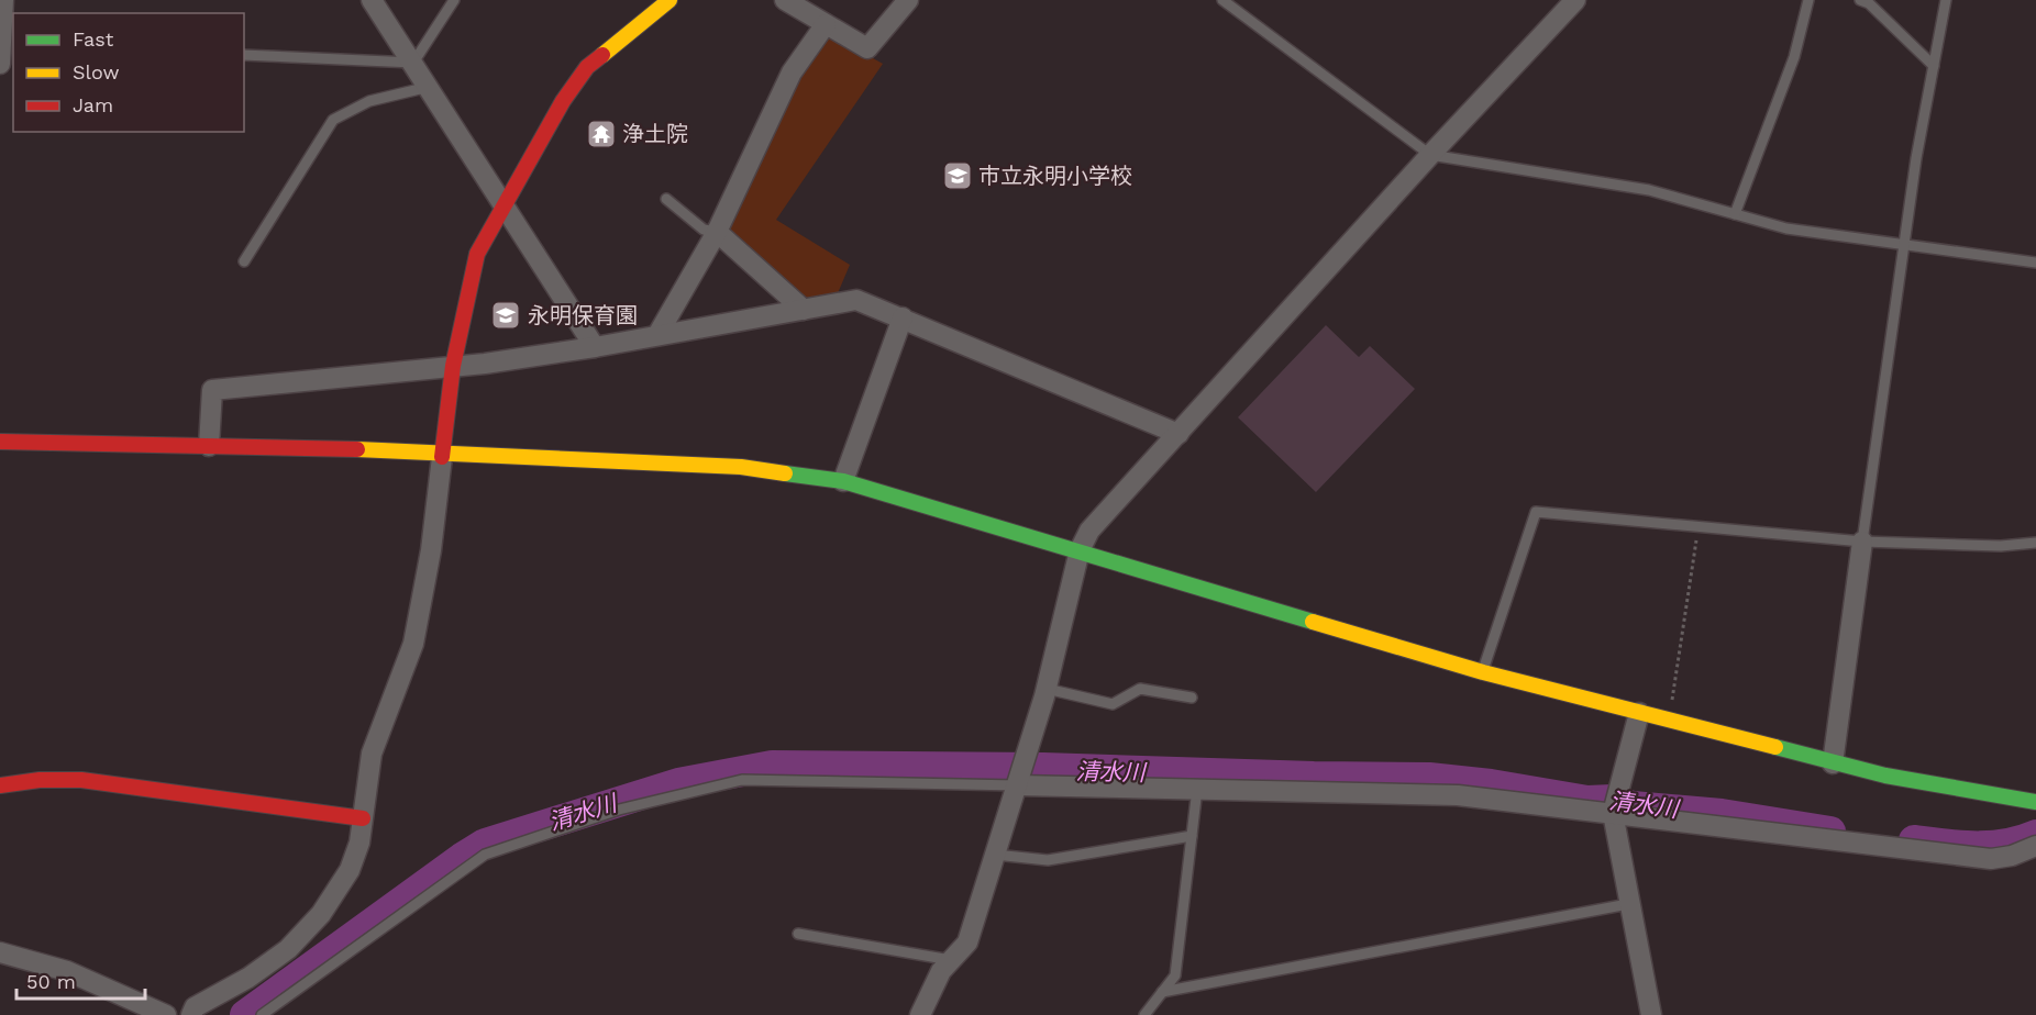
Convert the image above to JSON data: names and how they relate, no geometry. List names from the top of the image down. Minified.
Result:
{"water":["清水川"],"places":{"temple":["浄土院"],"school or university":["市立永明小学校","永明保育園"]},"legend":["Fast","Slow","Jam"],"scale_bar":"50 m"}
